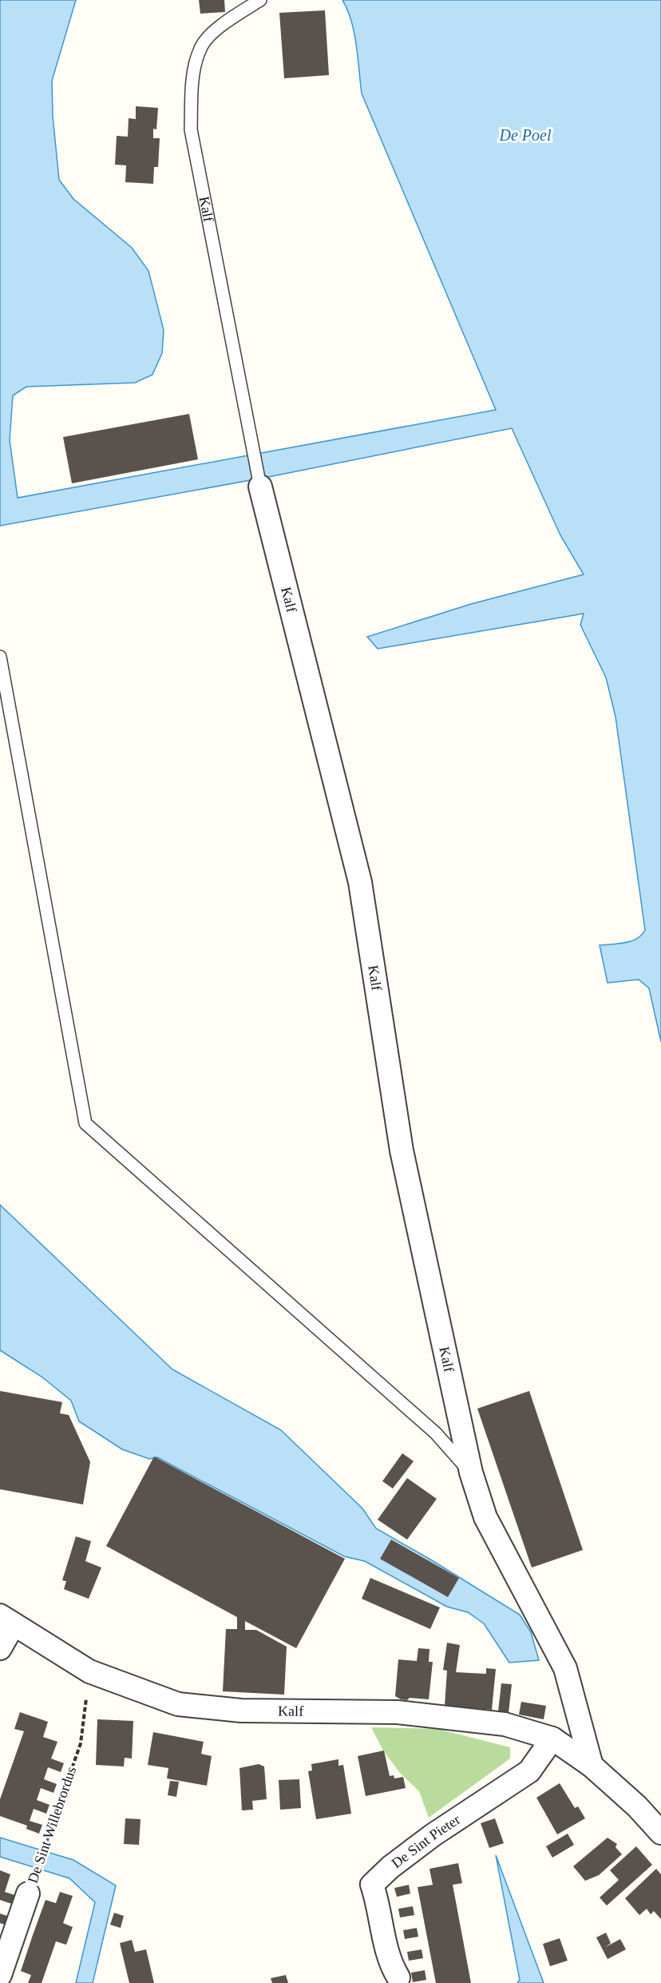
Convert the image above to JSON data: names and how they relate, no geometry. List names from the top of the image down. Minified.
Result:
{"streets":{"street":["Kalf","De Sint Willebrordus","De Sint Pieter"]},"crossings":[["Kalf","De Sint Willebrordus"],["Kalf","De Sint Pieter"]],"water":["De Poel"]}
